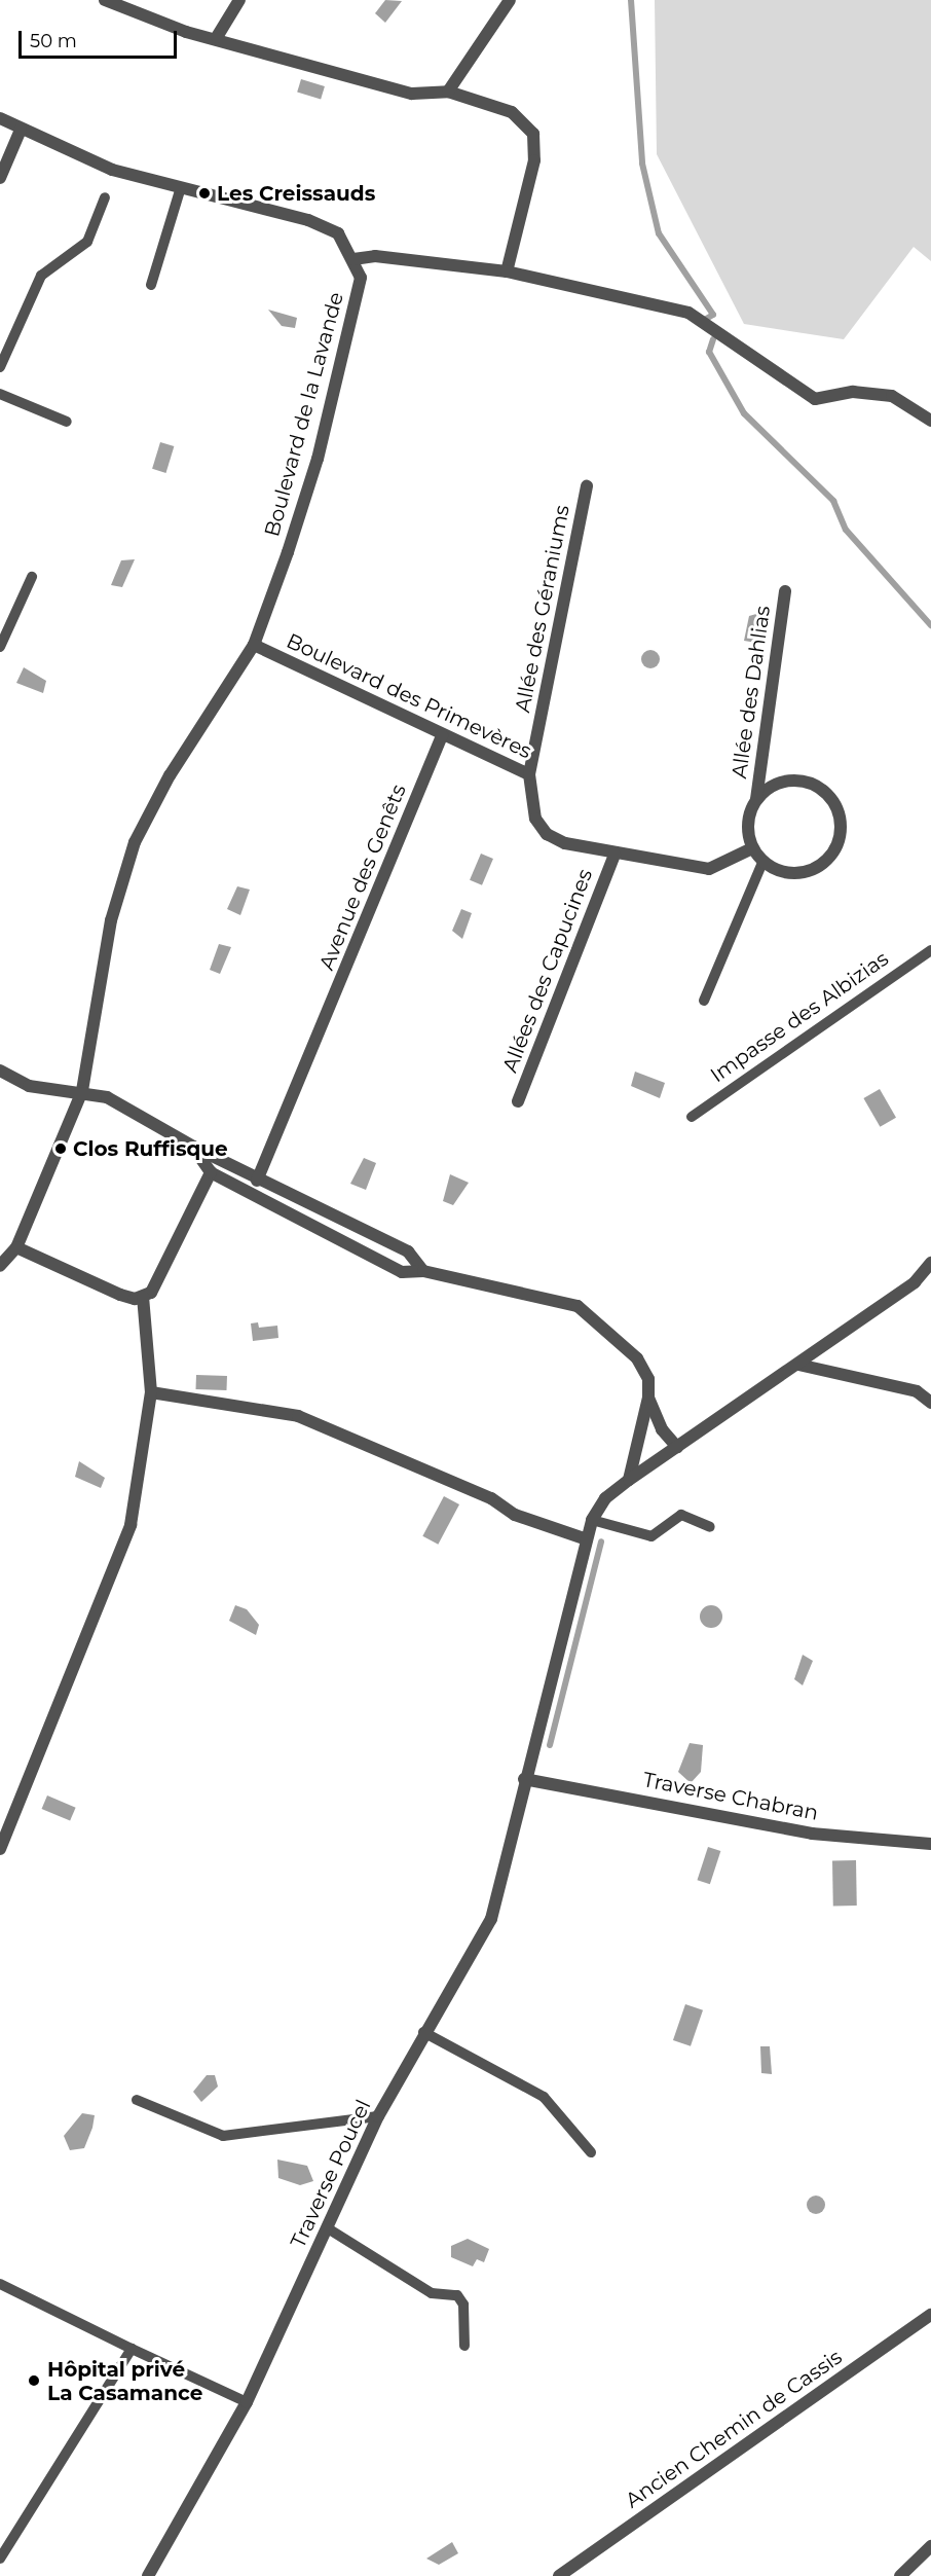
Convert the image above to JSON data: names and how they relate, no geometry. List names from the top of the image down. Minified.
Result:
{"streets":{"street":["Boulevard de la Lavande","Allée des Géraniums","Allée des Dahlias","Boulevard des Primevères","Avenue des Genêts","Allées des Capucines","Traverse Chabran","Traverse Poucel","Ancien Chemin de Cassis"],"lane":["Impasse des Albizias"]},"crossings":[["Boulevard de la Lavande","Boulevard des Primevères"],["Allée des Géraniums","Boulevard des Primevères"],["Allée des Dahlias","Boulevard des Primevères"],["Boulevard des Primevères","Avenue des Genêts"],["Boulevard des Primevères","Allées des Capucines"],["Traverse Chabran","Traverse Poucel"]],"places":["Les Creissauds","Clos Ruffisque","Hôpital privé La Casamance"],"scale_bar":"50 m"}
